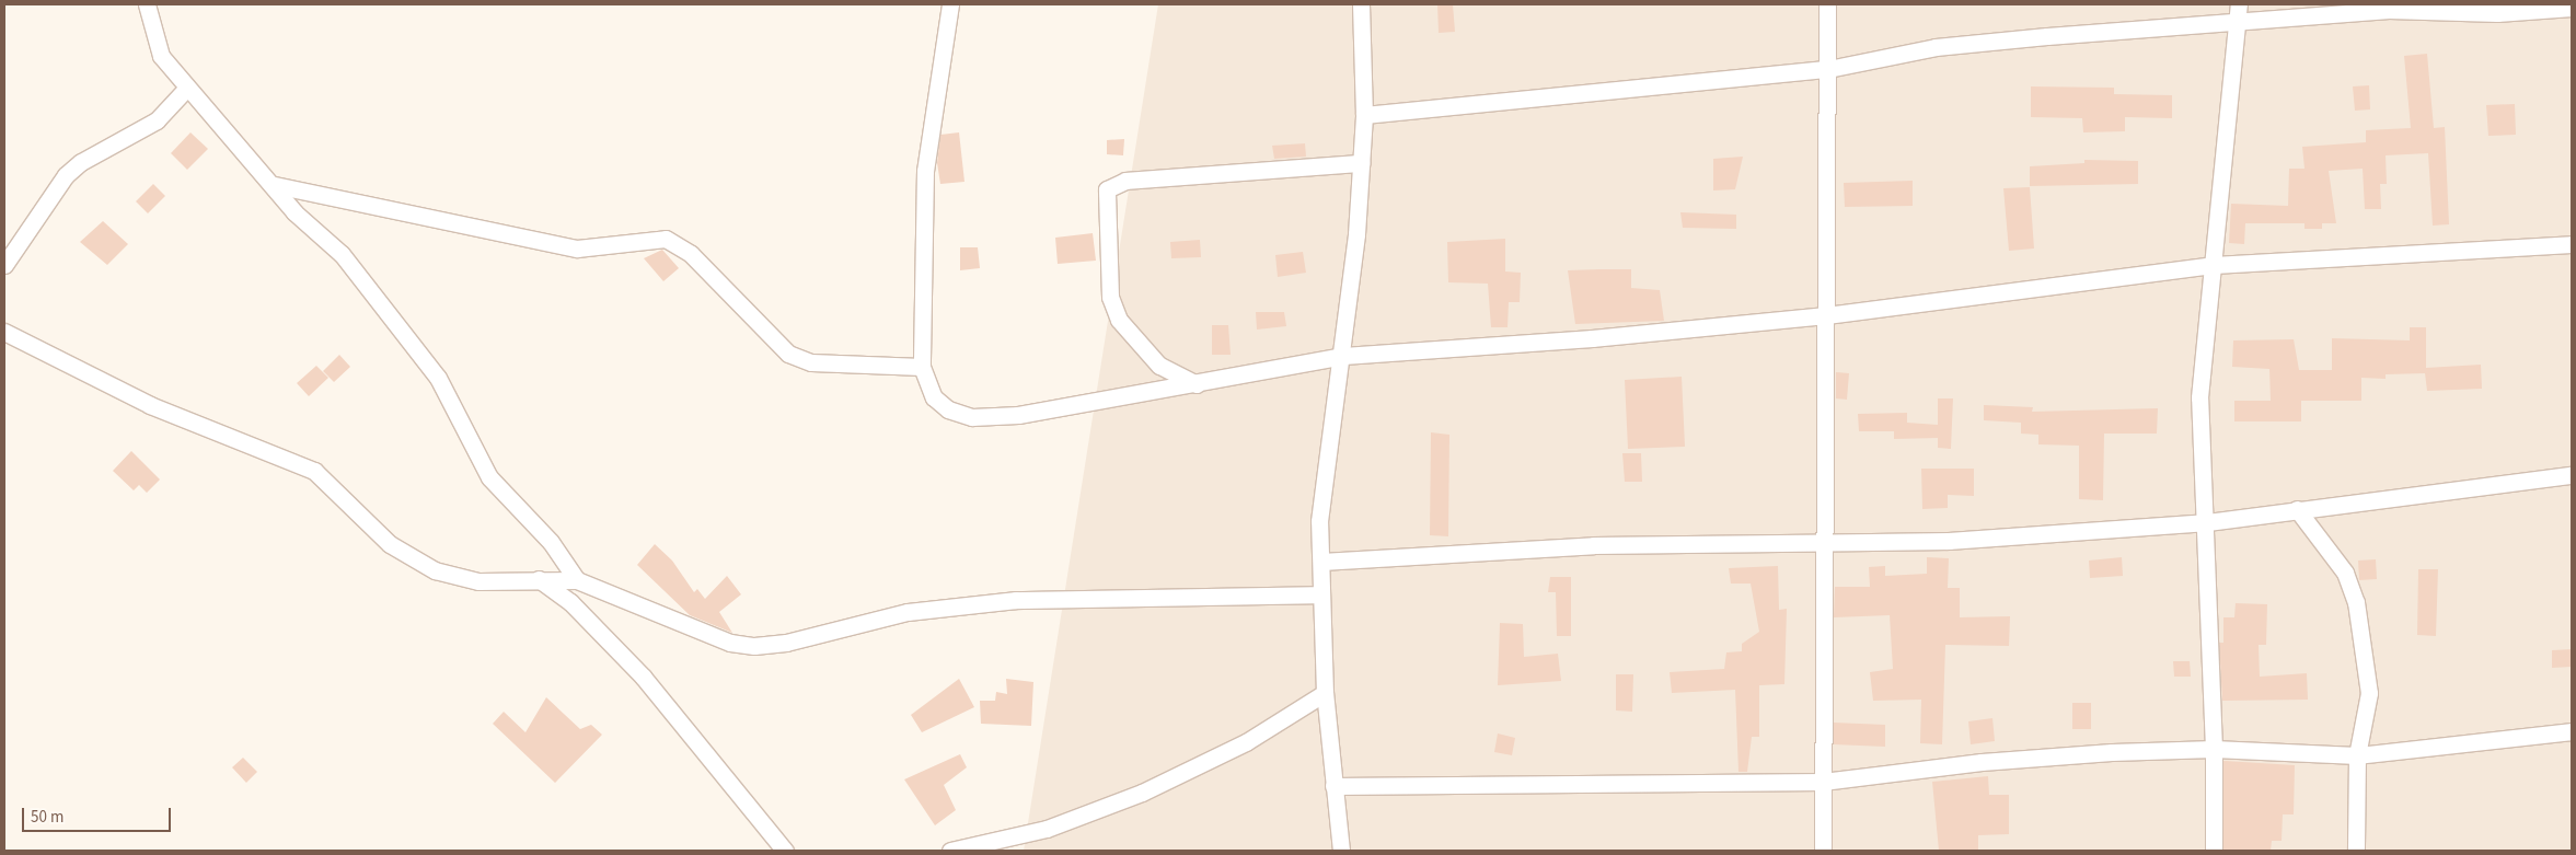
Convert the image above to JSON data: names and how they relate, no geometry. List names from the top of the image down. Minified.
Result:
{"scale_bar":"50 m"}
